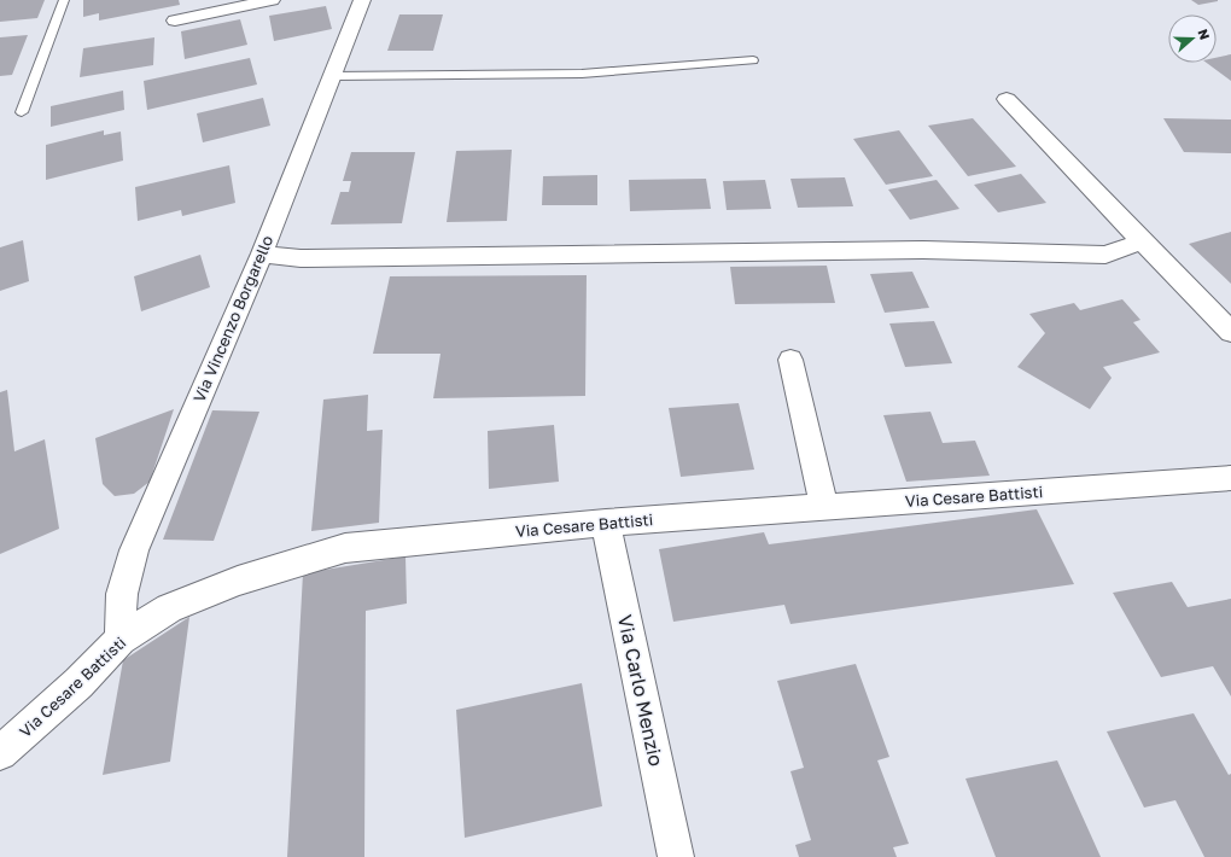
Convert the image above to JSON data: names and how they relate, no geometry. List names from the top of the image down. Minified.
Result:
{"streets":{"street":["Via Vincenzo Borgarello","Via Cesare Battisti","Via Carlo Menzio"]},"crossings":[["Via Vincenzo Borgarello","Via Cesare Battisti"],["Via Cesare Battisti","Via Carlo Menzio"]],"north":"right"}
